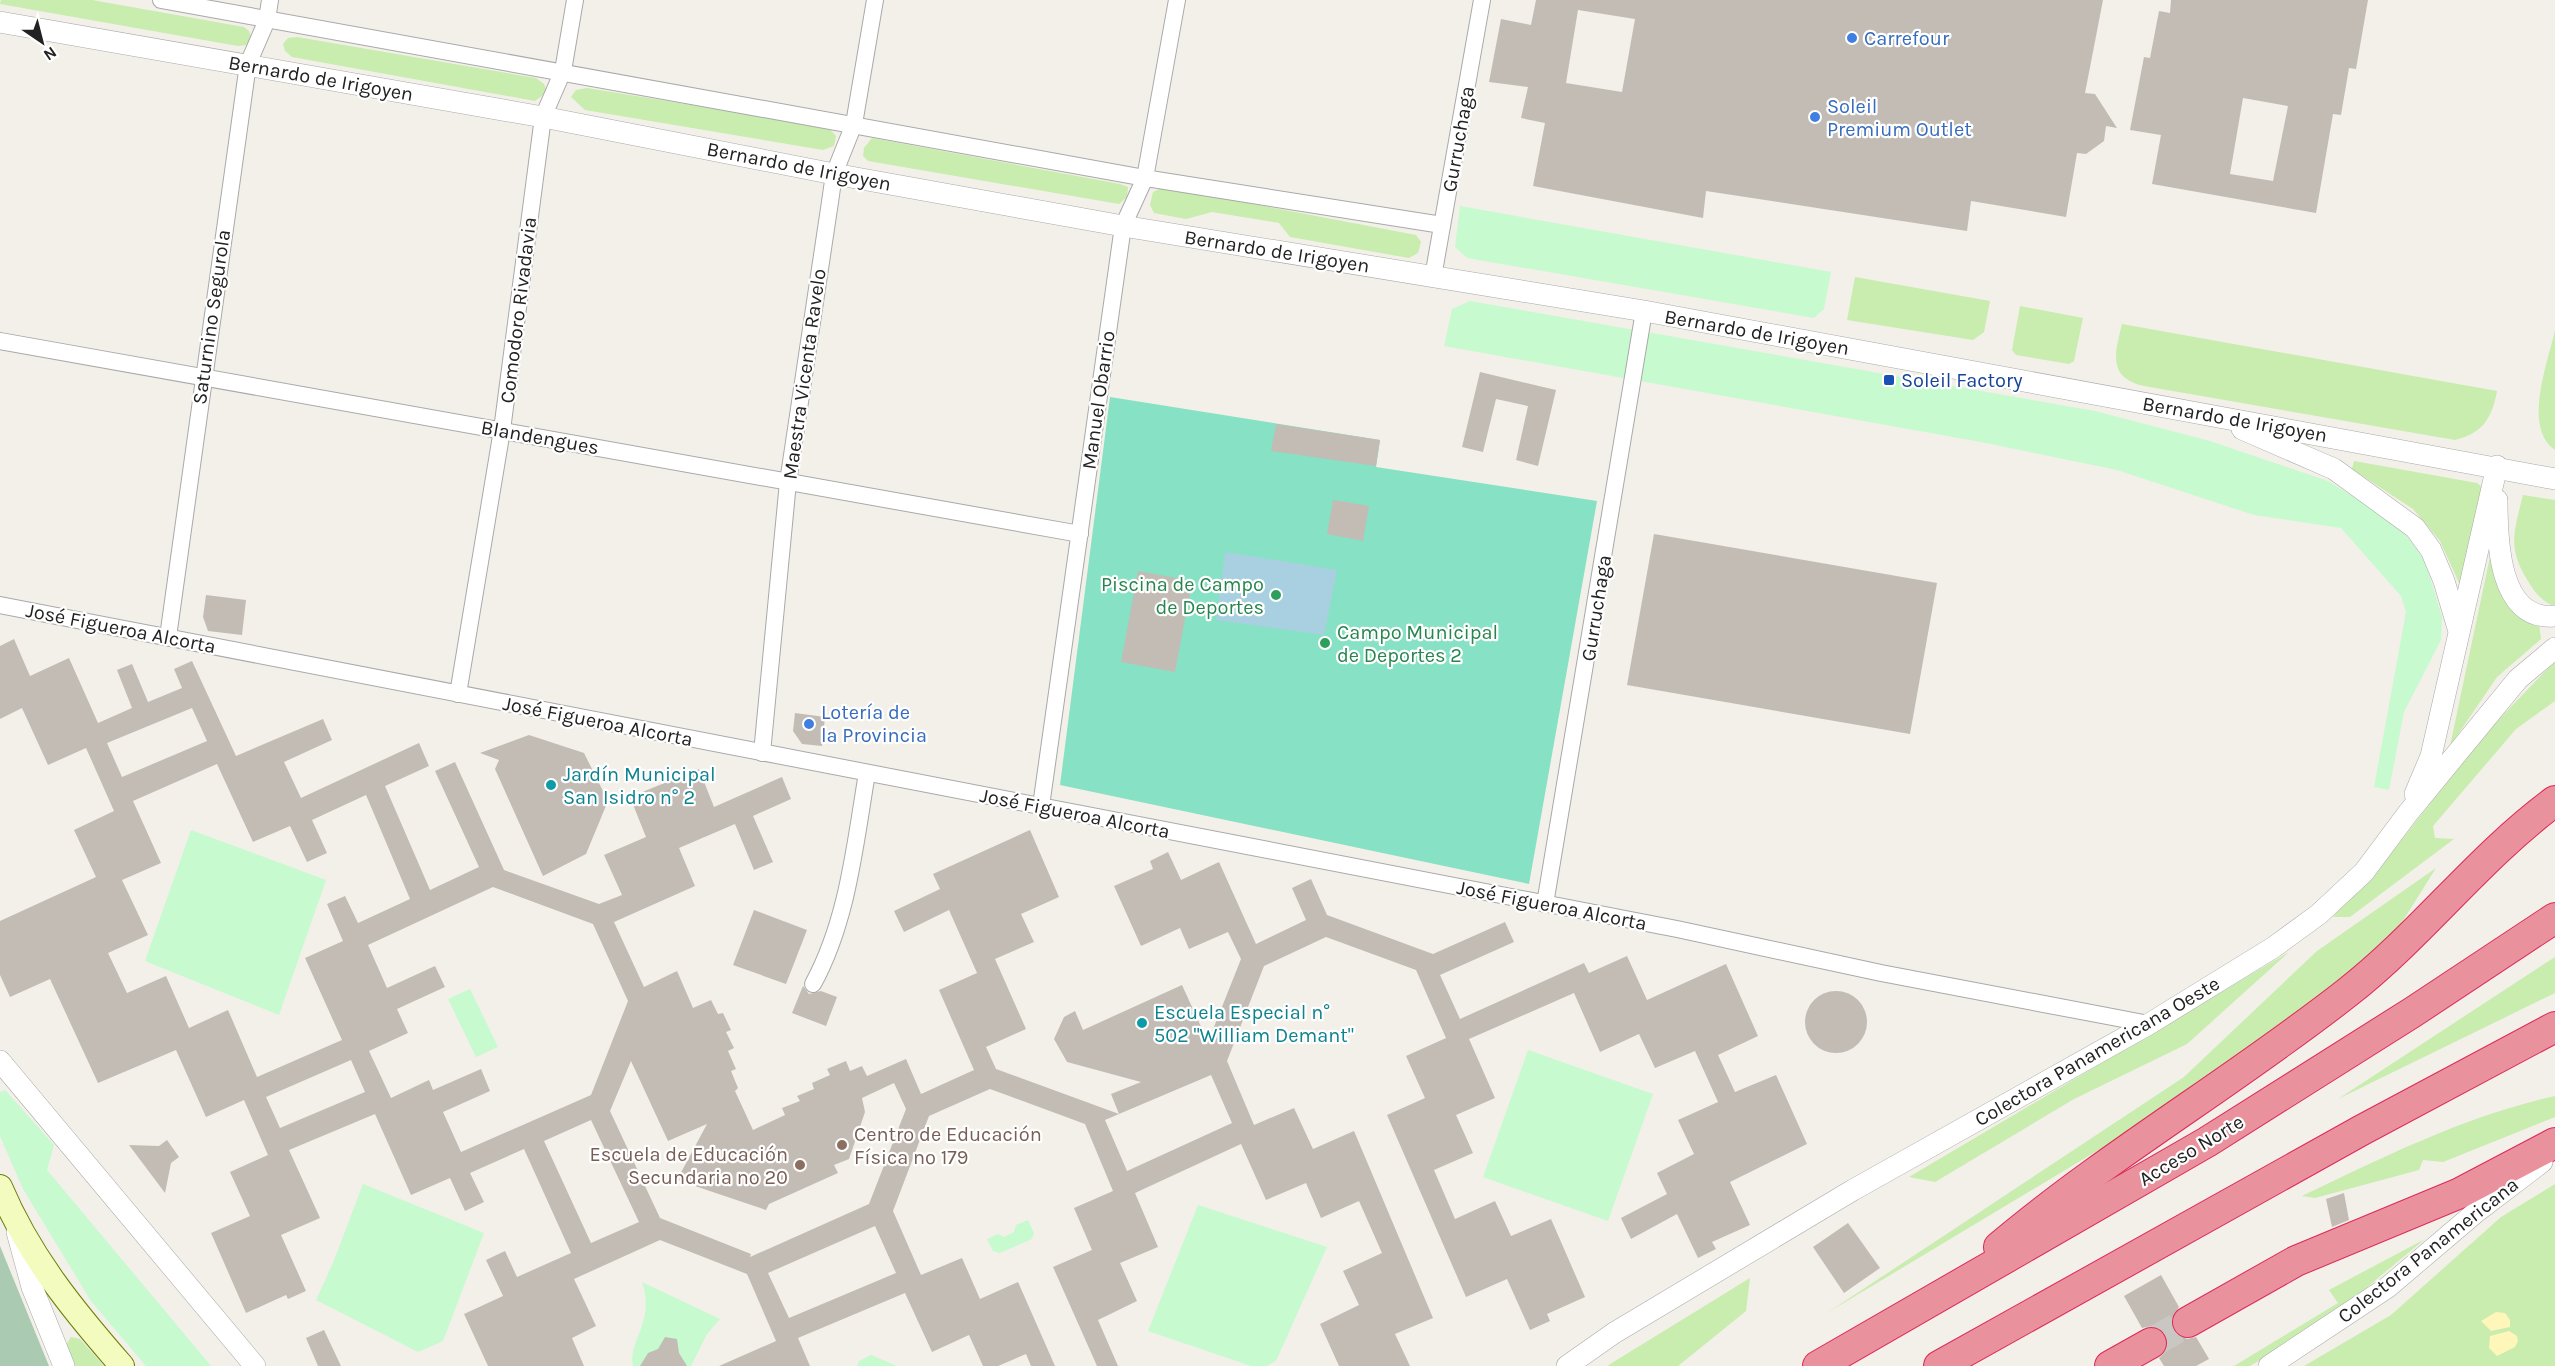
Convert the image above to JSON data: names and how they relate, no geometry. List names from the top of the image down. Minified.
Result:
{"streets":{"highway":["Acceso Norte"],"street":["Bernardo de Irigoyen","Gurruchaga","Comodoro Rivadavia","Saturnino Segurola","Maestra Vicenta Ravelo","Manuel Obarrio","Blandengues","José Figueroa Alcorta","Colectora Panamericana Oeste","Colectora Panamericana"]},"crossings":[["Bernardo de Irigoyen","Gurruchaga"],["Bernardo de Irigoyen","Comodoro Rivadavia"],["Bernardo de Irigoyen","Saturnino Segurola"],["Bernardo de Irigoyen","Maestra Vicenta Ravelo"],["Bernardo de Irigoyen","Manuel Obarrio"],["Gurruchaga","José Figueroa Alcorta"],["Comodoro Rivadavia","Blandengues"],["Comodoro Rivadavia","José Figueroa Alcorta"],["Saturnino Segurola","Blandengues"],["Saturnino Segurola","José Figueroa Alcorta"],["Maestra Vicenta Ravelo","Blandengues"],["Maestra Vicenta Ravelo","José Figueroa Alcorta"],["Manuel Obarrio","Blandengues"],["Manuel Obarrio","José Figueroa Alcorta"],["José Figueroa Alcorta","Colectora Panamericana Oeste"]],"places":{"other":["Carrefour","Soleil Premium Outlet","Piscina de Campo de Deportes","Campo Municipal de Deportes 2","Lotería de la Provincia","Jardín Municipal San Isidro n° 2","Escuela Especial n° 502 \"William Demant\"","Centro de Educación Física nº 179","Escuela de Educación Secundaria nº 20"],"transit":["Soleil Factory"]},"north":"bottom right"}
